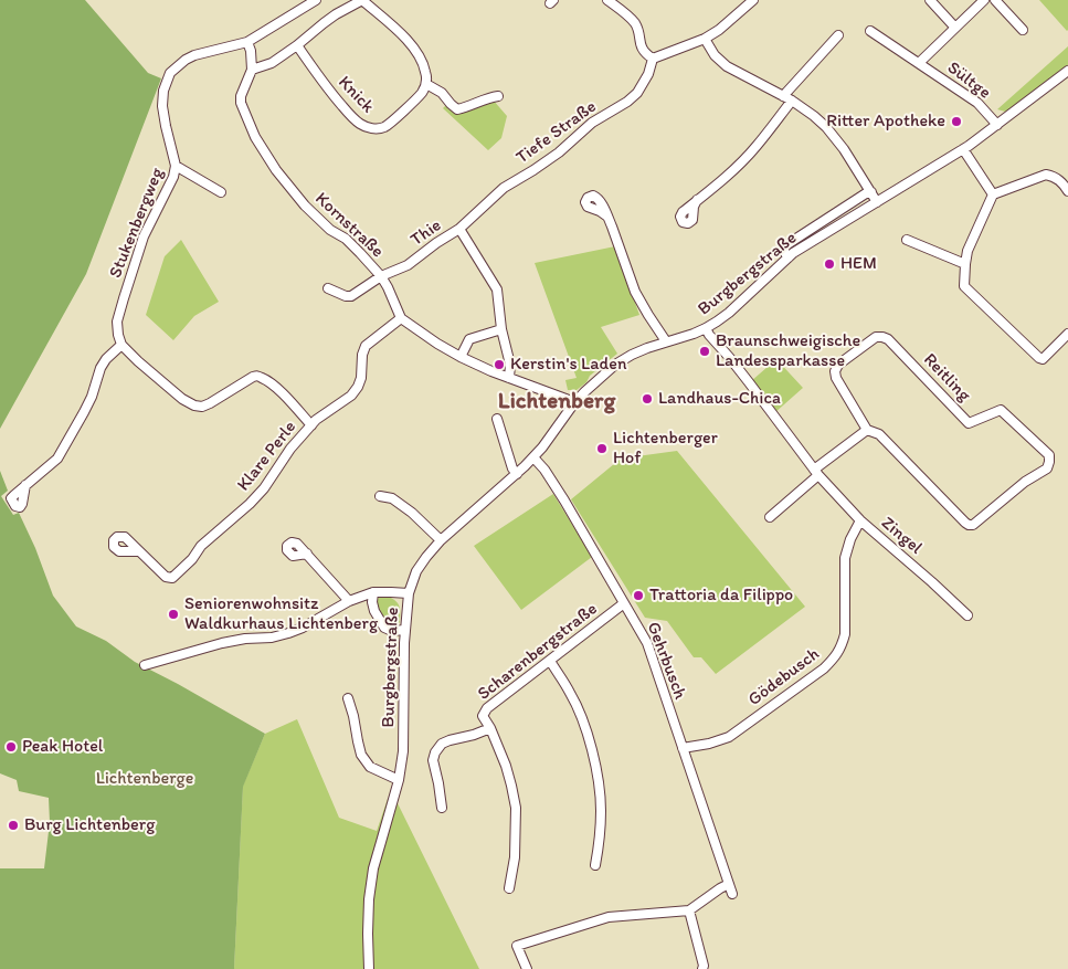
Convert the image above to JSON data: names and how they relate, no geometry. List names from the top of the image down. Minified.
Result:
{"streets":{"street":["Sültge","Knick","Tiefe Straße","Stukenbergweg","Kornstraße","Thie","Burgbergstraße","Reitling","Klare Perle","Zingel","Scharenbergstraße","Gehrbusch","Gödebusch"]},"crossings":[["Sültge","Burgbergstraße"],["Tiefe Straße","Thie"],["Kornstraße","Thie"],["Kornstraße","Burgbergstraße"],["Kornstraße","Klare Perle"],["Burgbergstraße","Zingel"],["Burgbergstraße","Gehrbusch"],["Zingel","Gödebusch"],["Scharenbergstraße","Gehrbusch"],["Gehrbusch","Gödebusch"]],"districts":["Lichtenberg"],"parks":["Lichtenberge"],"places":["Ritter Apotheke","HEM","Braunschweigische Landessparkasse","Kerstin's Laden","Landhaus-Chica","Lichtenberger Hof","Trattoria da Filippo","Seniorenwohnsitz Waldkurhaus Lichtenberg","Peak Hotel","Burg Lichtenberg"]}
